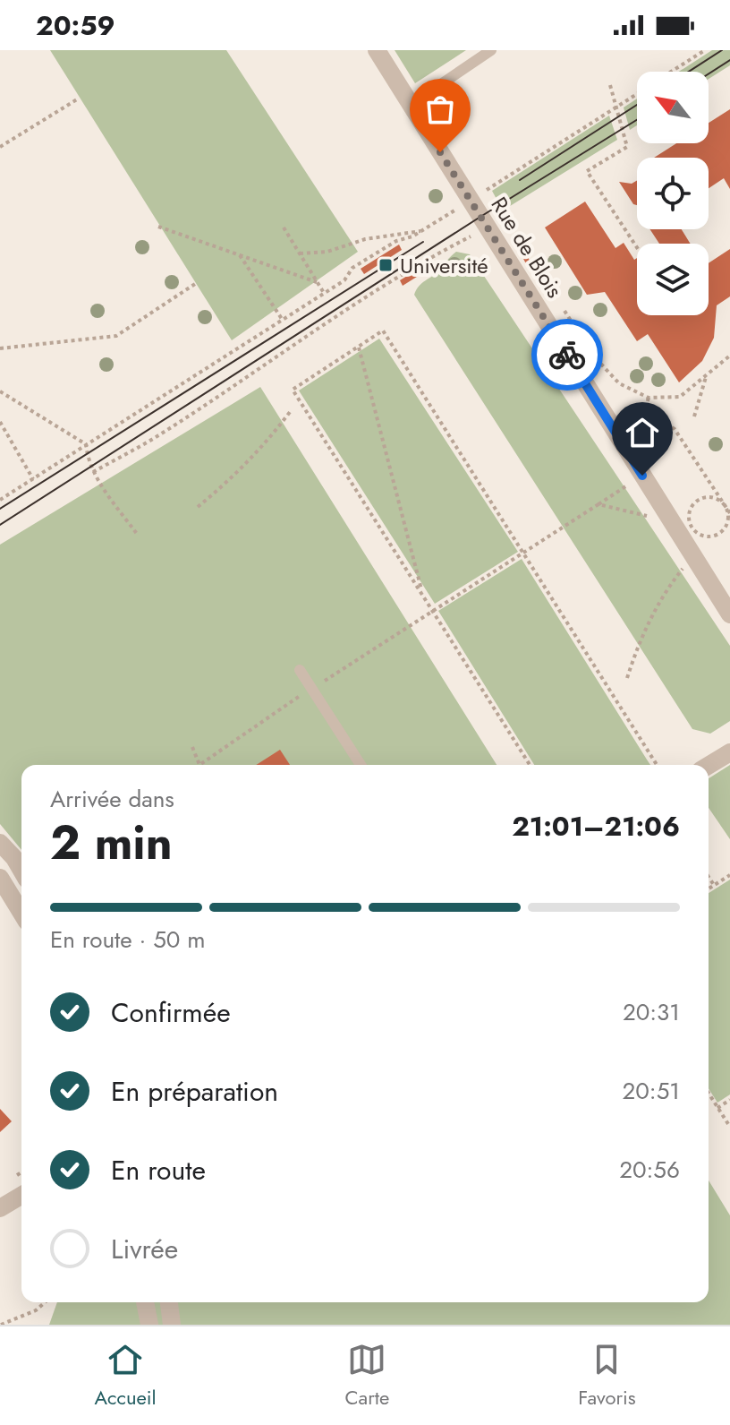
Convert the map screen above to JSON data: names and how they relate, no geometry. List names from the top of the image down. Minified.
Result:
{"streets":{"street":["Rue de Blois"]},"places":{"transit":["Université"]},"north":"top left","page":{"status":"20:59","heading":["2 min","Arrivée dans","21:01–21:06"],"bar":"En route · 50 m","list":[["Confirmée","20:31"],["En préparation","20:51"],["En route","20:56"],"Livrée"],"tabs":["Accueil","Carte","Favoris"]}}
